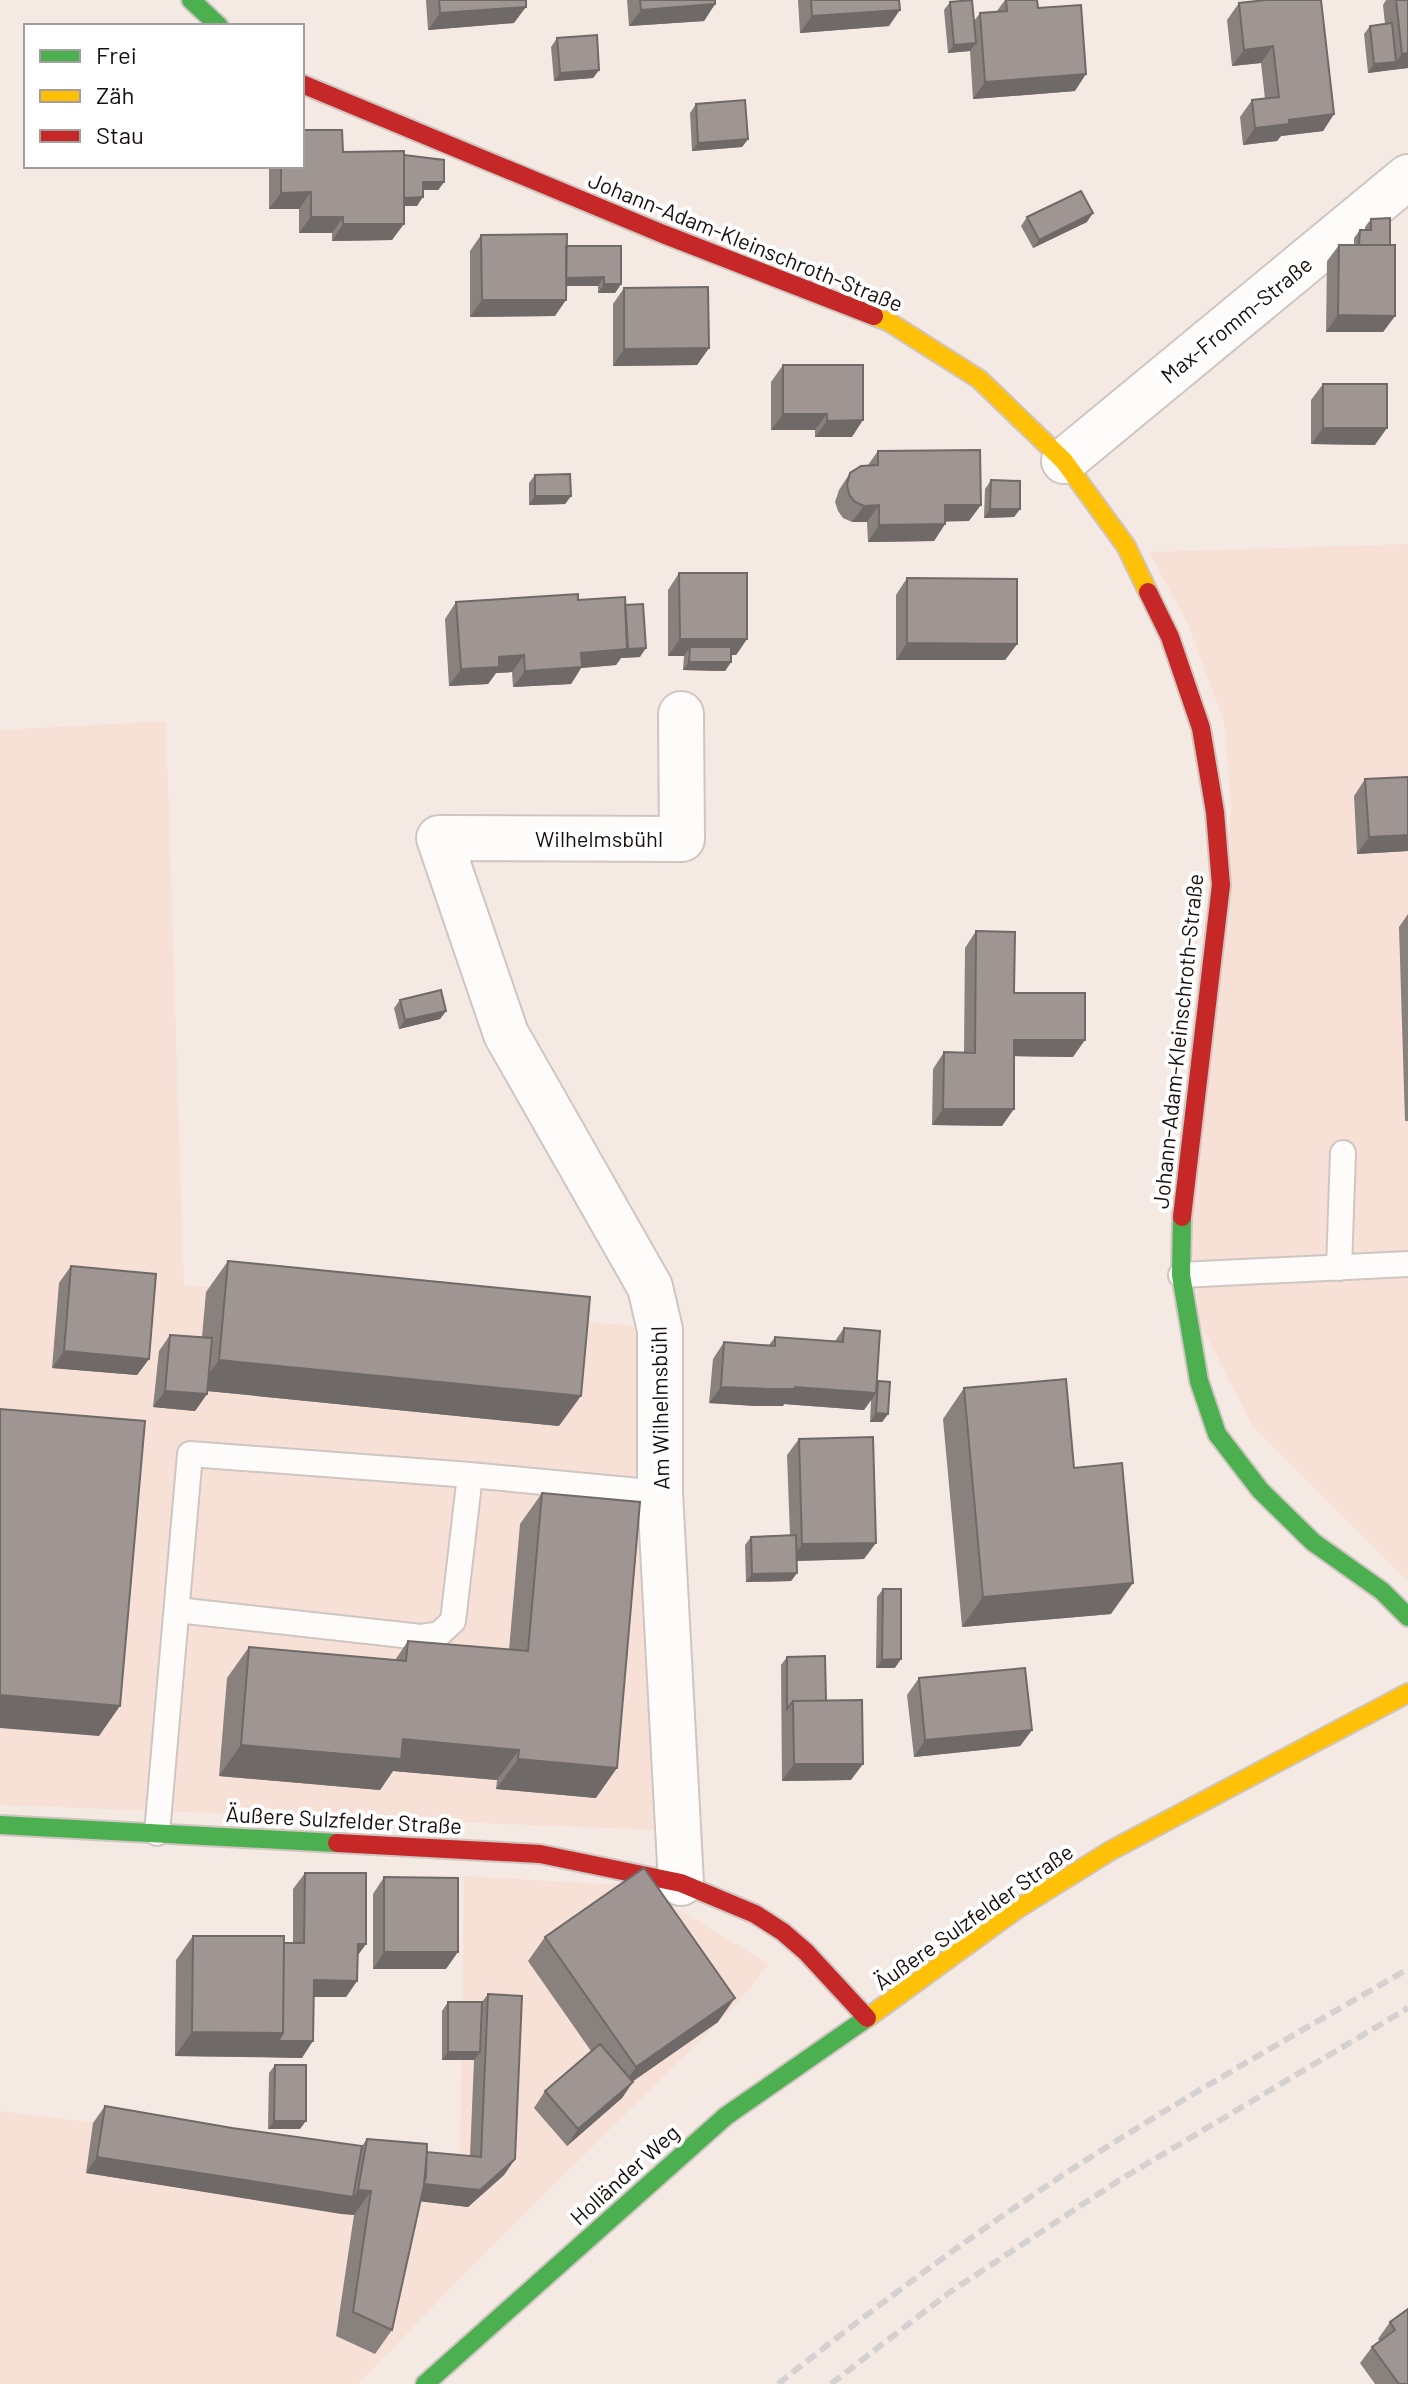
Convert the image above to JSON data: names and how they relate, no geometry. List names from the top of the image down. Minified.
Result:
{"streets":{"street":["Johann-Adam-Kleinschroth-Straße","Max-Fromm-Straße","Wilhelmsbühl","Am Wilhelmsbühl","Äußere Sulzfelder Straße","Holländer Weg"]},"crossings":[["Johann-Adam-Kleinschroth-Straße","Max-Fromm-Straße"],["Wilhelmsbühl","Am Wilhelmsbühl"],["Am Wilhelmsbühl","Äußere Sulzfelder Straße"],["Äußere Sulzfelder Straße","Holländer Weg"]],"legend":["Frei","Zäh","Stau"]}
